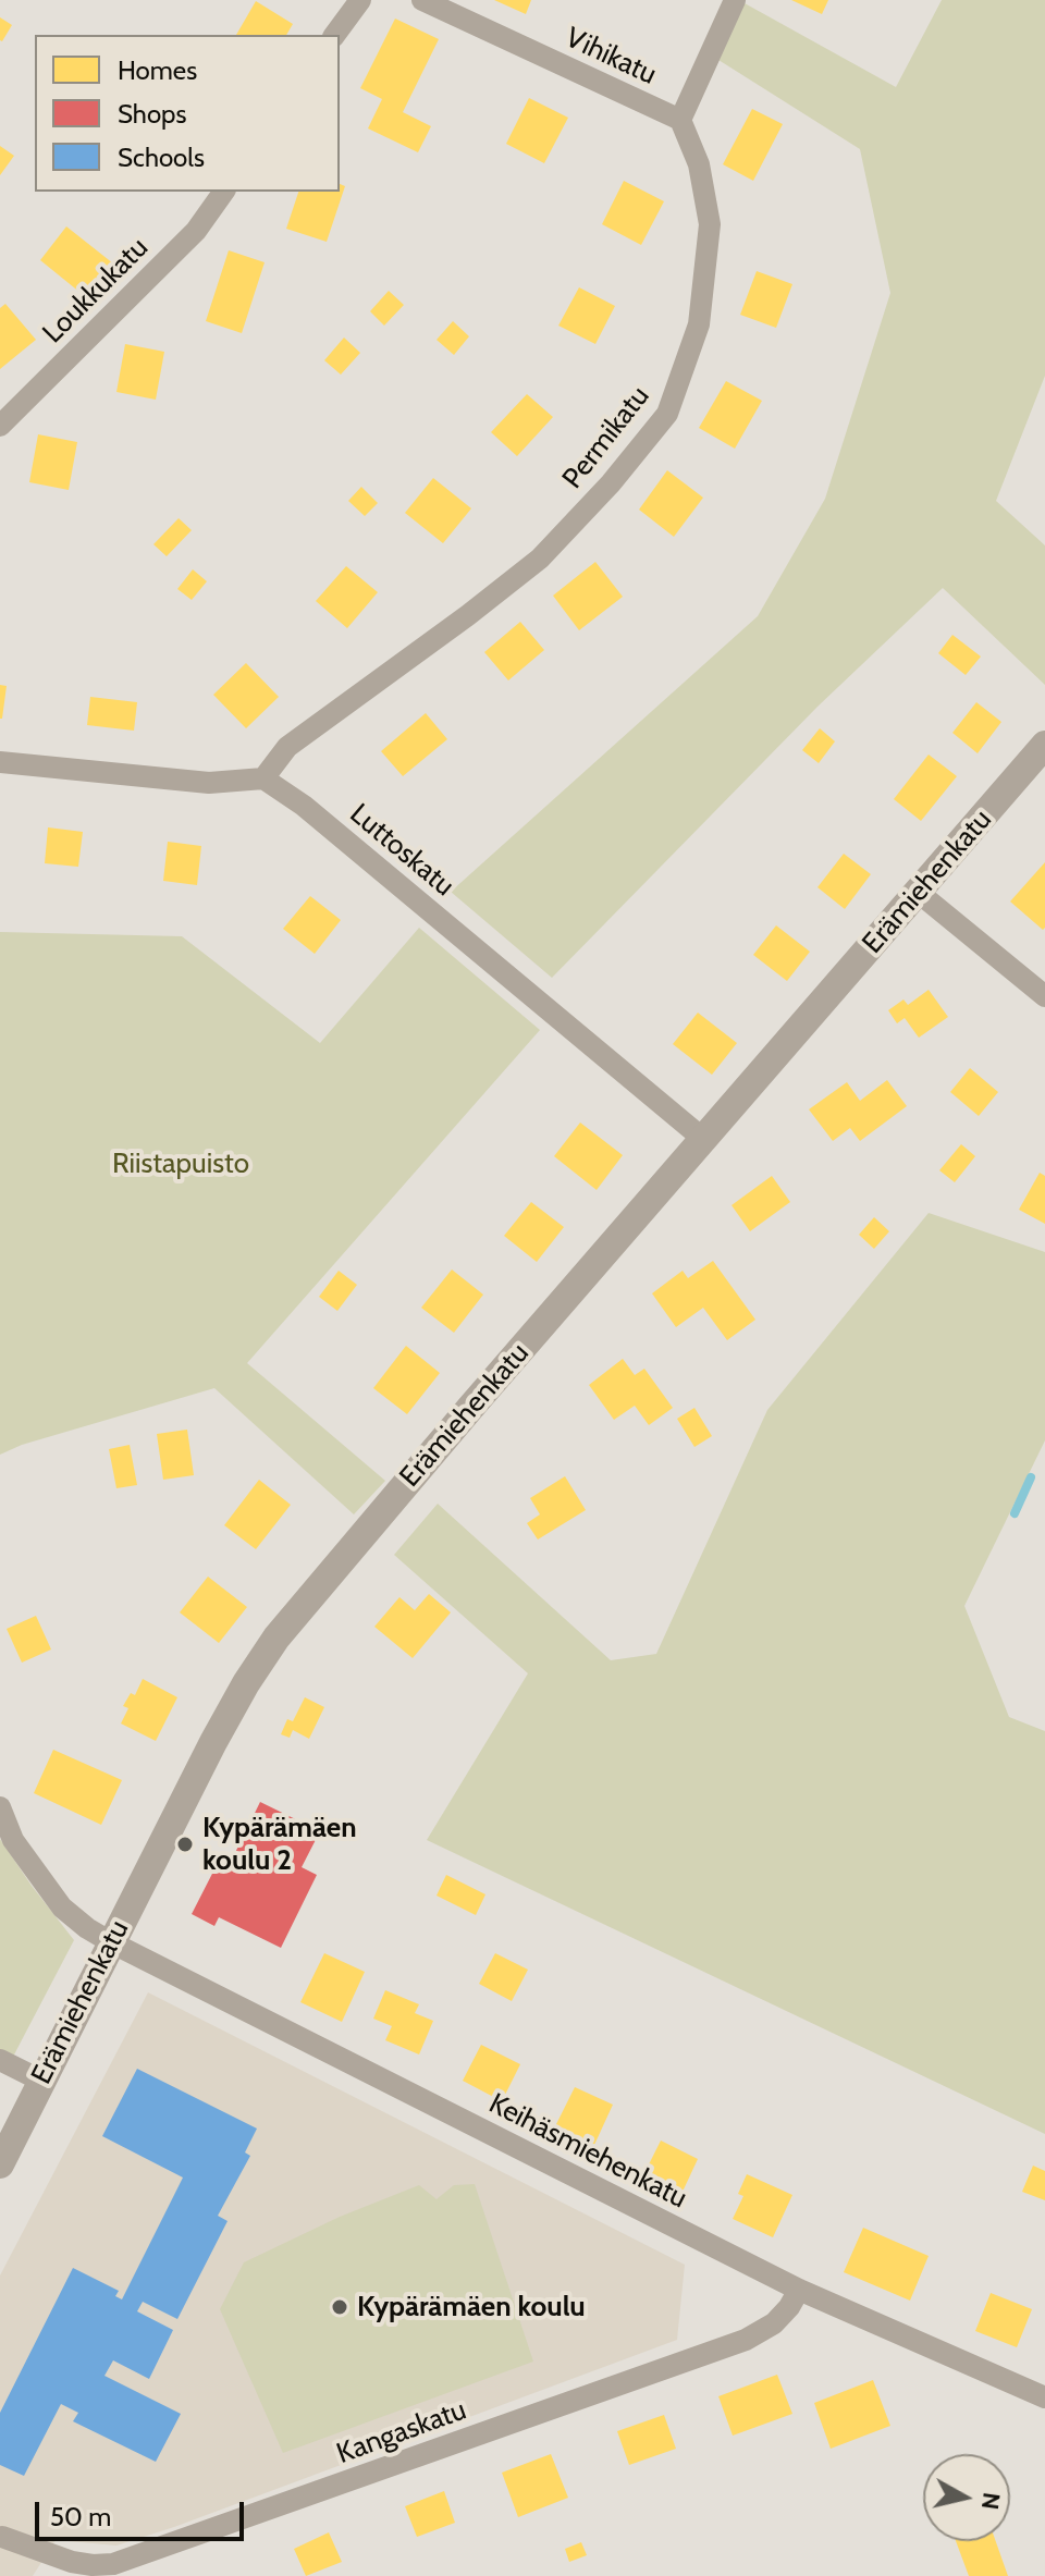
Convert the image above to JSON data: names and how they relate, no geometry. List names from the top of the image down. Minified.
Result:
{"streets":{"street":["Vihikatu","Loukkukatu","Permikatu","Luttoskatu","Erämiehenkatu","Keihäsmiehenkatu","Kangaskatu"]},"crossings":[["Vihikatu","Permikatu"],["Permikatu","Luttoskatu"],["Luttoskatu","Erämiehenkatu"],["Erämiehenkatu","Keihäsmiehenkatu"],["Keihäsmiehenkatu","Kangaskatu"]],"parks":["Riistapuisto"],"places":["Kypärämäen koulu 2","Kypärämäen koulu"],"legend":["Homes","Shops","Schools"],"scale_bar":"50 m","north":"right"}
